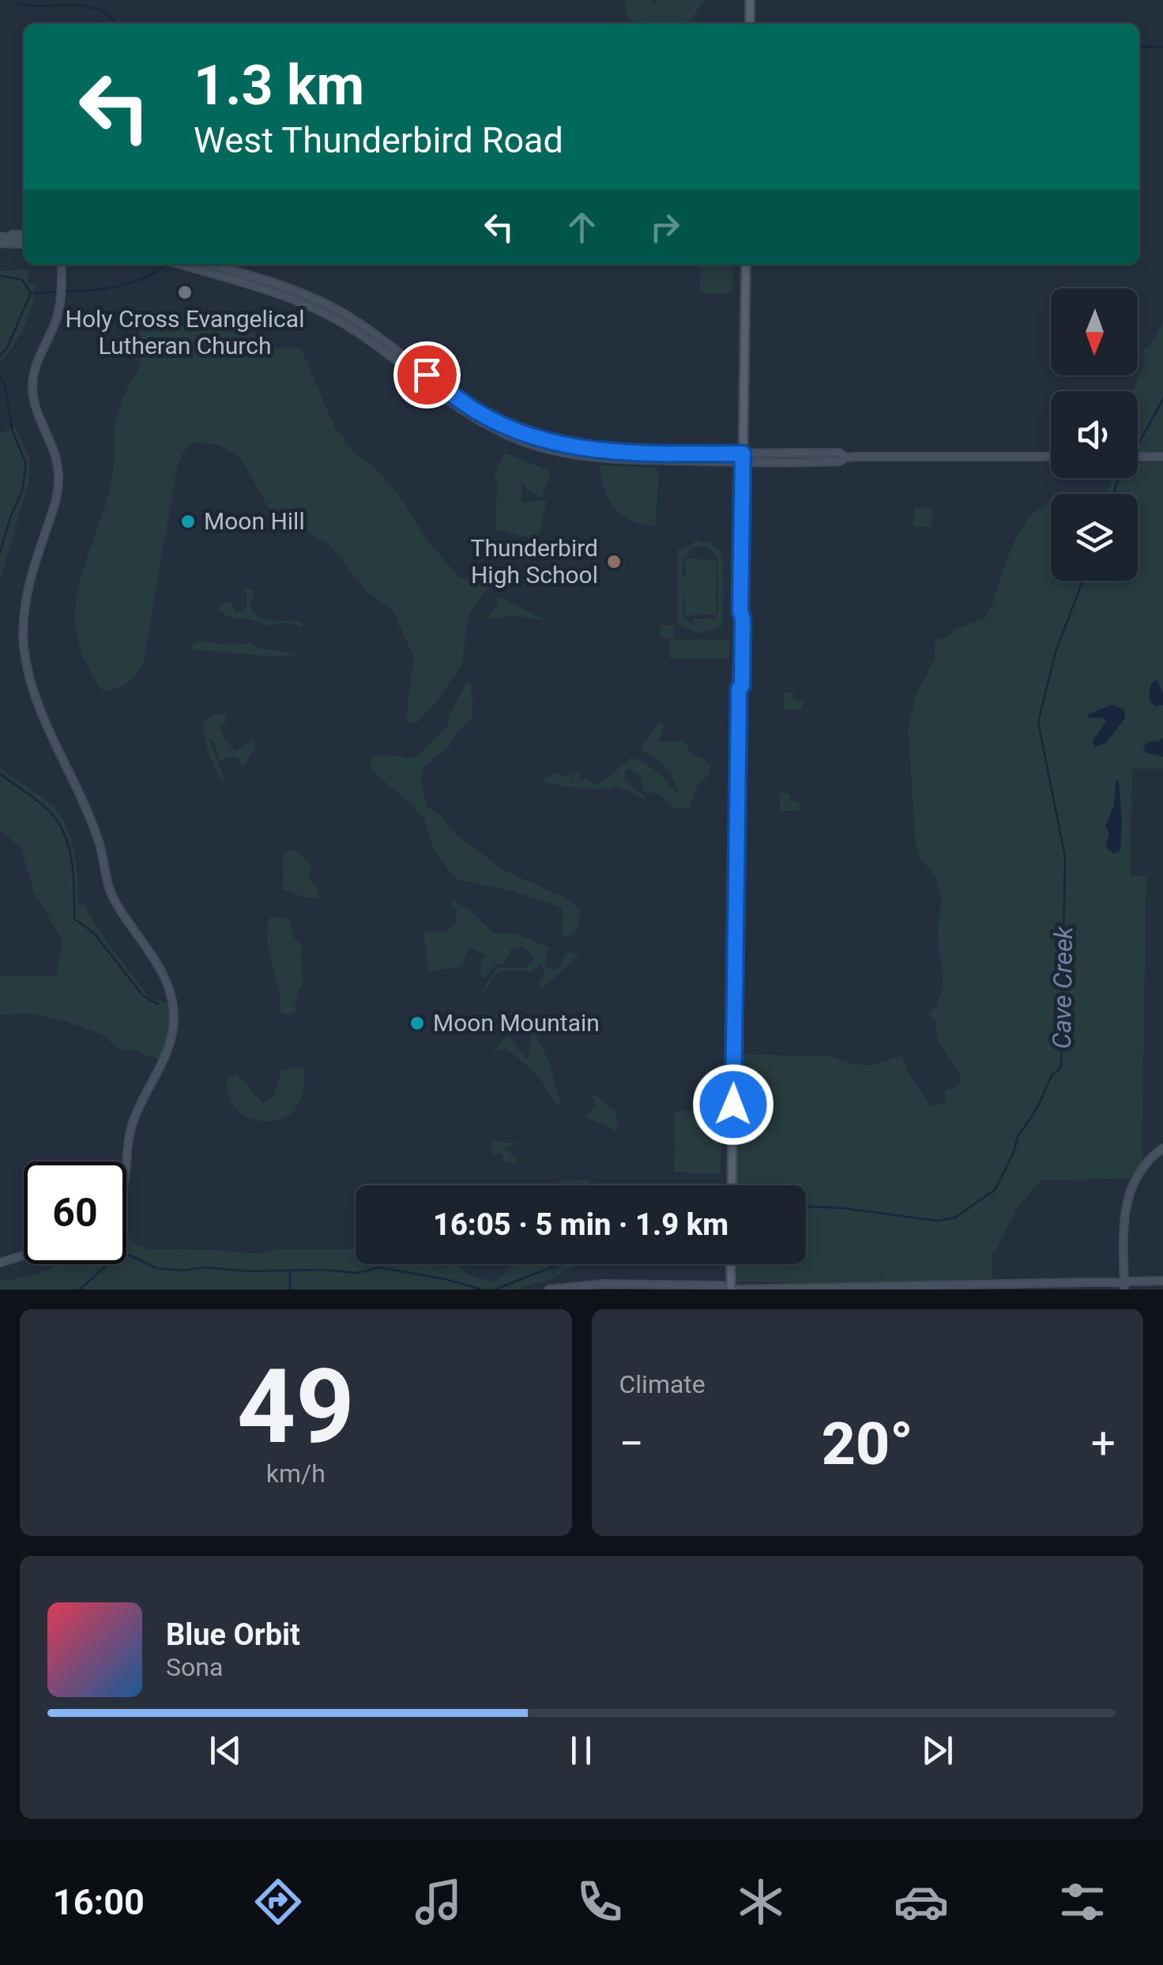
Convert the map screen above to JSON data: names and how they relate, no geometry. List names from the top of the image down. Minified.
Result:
{"water":["Cave Creek"],"places":["Holy Cross Evangelical Lutheran Church","Moon Hill","Thunderbird High School","Moon Mountain"],"north":"bottom","page":{"turn":["1.3 km","West Thunderbird Road"],"limit":"60","trip":"16:05 · 5 min · 1.9 km","tile":[["49","km/h"],"Climate"],"heat":["−","20°","+"],"song":["Blue Orbit","Sona"],"tabs":"16:00"}}
